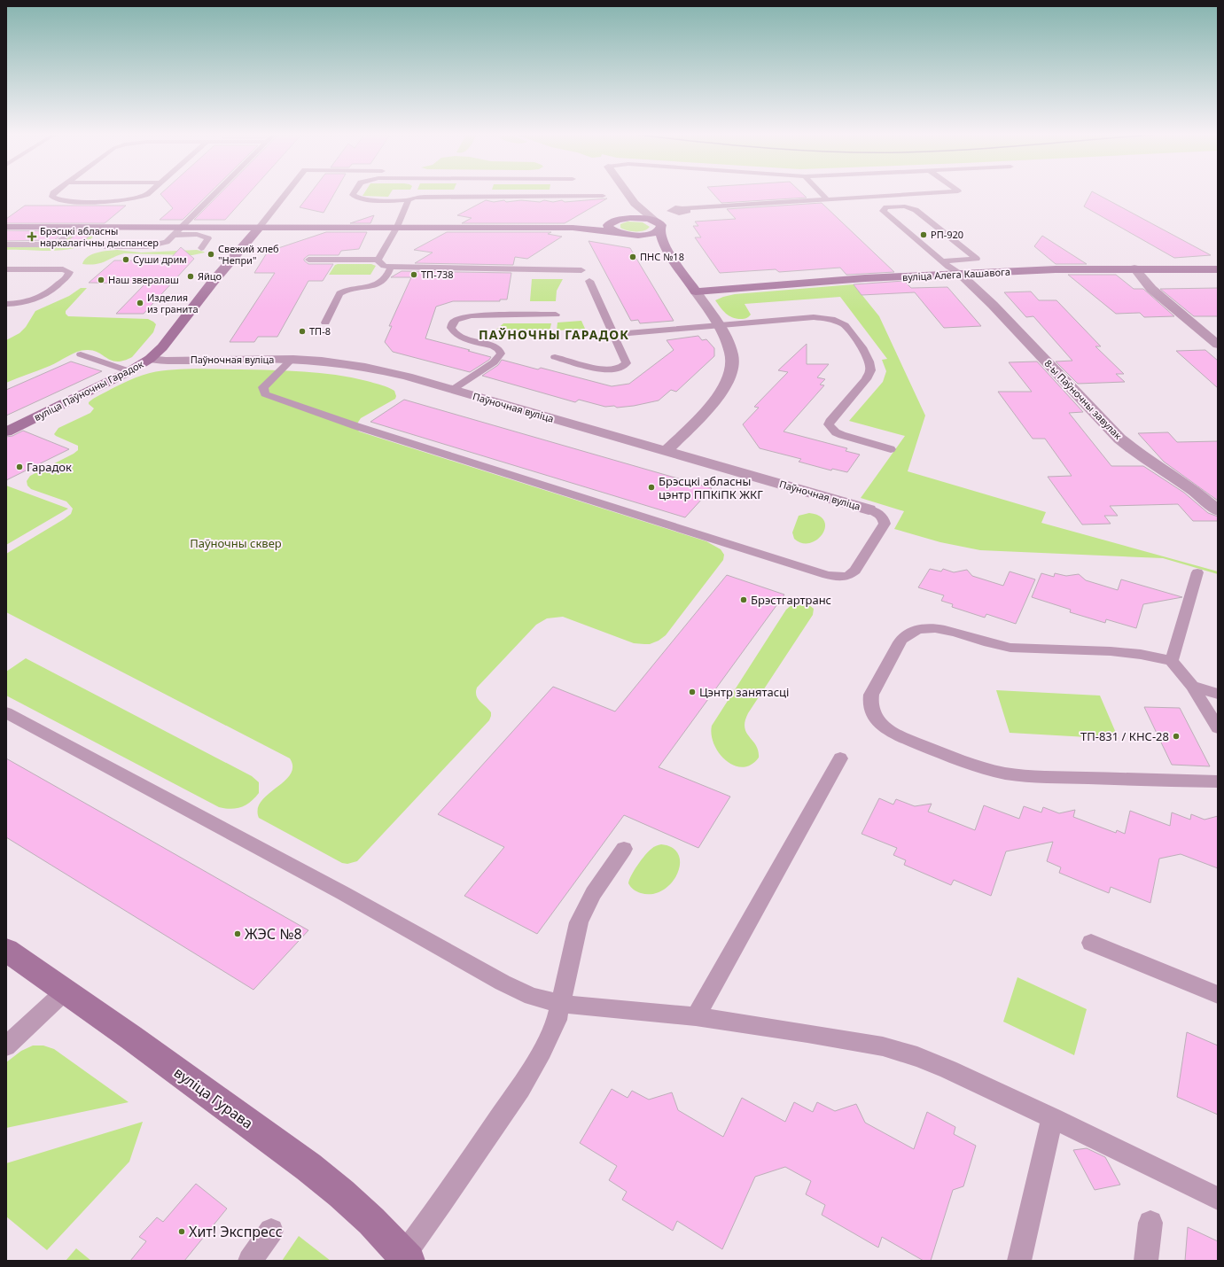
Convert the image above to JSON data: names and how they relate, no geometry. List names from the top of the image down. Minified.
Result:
{"streets":{"street":["вуліца Алега Кашавога","Паўночная вуліца","вуліца Паўночны Гарадок","8-ы Паўночны завулак","вуліца Гурава"]},"crossings":[["вуліца Алега Кашавога","8-ы Паўночны завулак"],["Паўночная вуліца","вуліца Паўночны Гарадок"]],"districts":["ПАЎНОЧНЫ ГАРАДОК"],"parks":["Паўночны сквер"],"places":{"other":["РП-920","Свежий хлеб \"Непри\"","ПНС №18","Суши дрим","ТП-738","Яйцо","Наш звералаш","Изделия из гранита","ТП-8","Гарадок","Брэсцкі абласны цэнтр ППКіПК ЖКГ","Брэстгартранс","Цэнтр занятасці","ТП-831 / КНС-28","ЖЭС №8","Хит! Экспресс"],"health":["Брэсцкі абласны наркалагічны дыспансер"]}}
